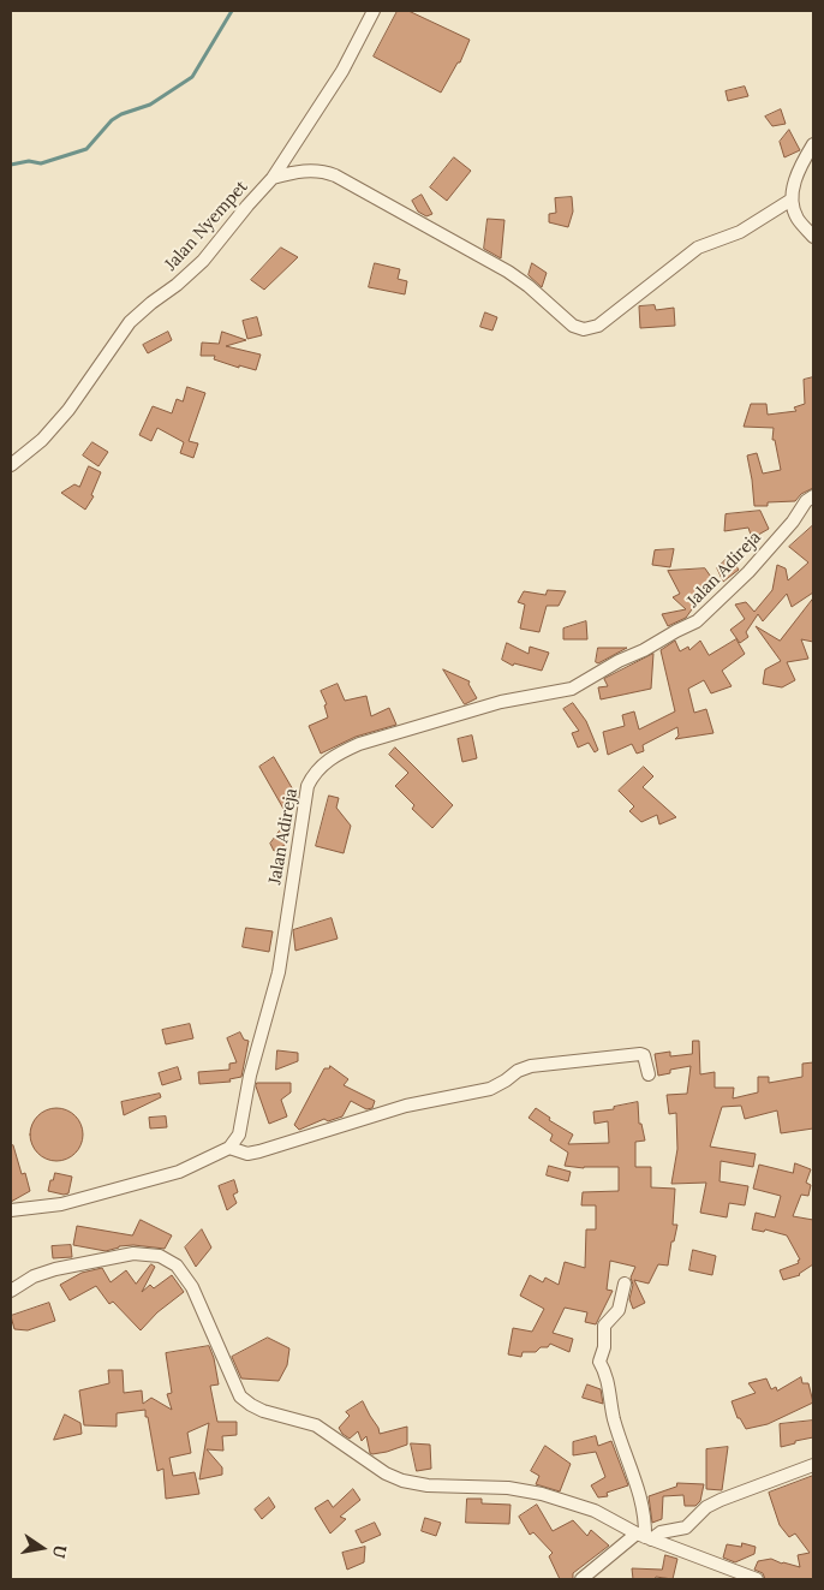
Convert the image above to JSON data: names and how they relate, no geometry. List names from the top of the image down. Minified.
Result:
{"streets":{"street":["Jalan Nyempet","Jalan Adireja"]},"north":"right"}
